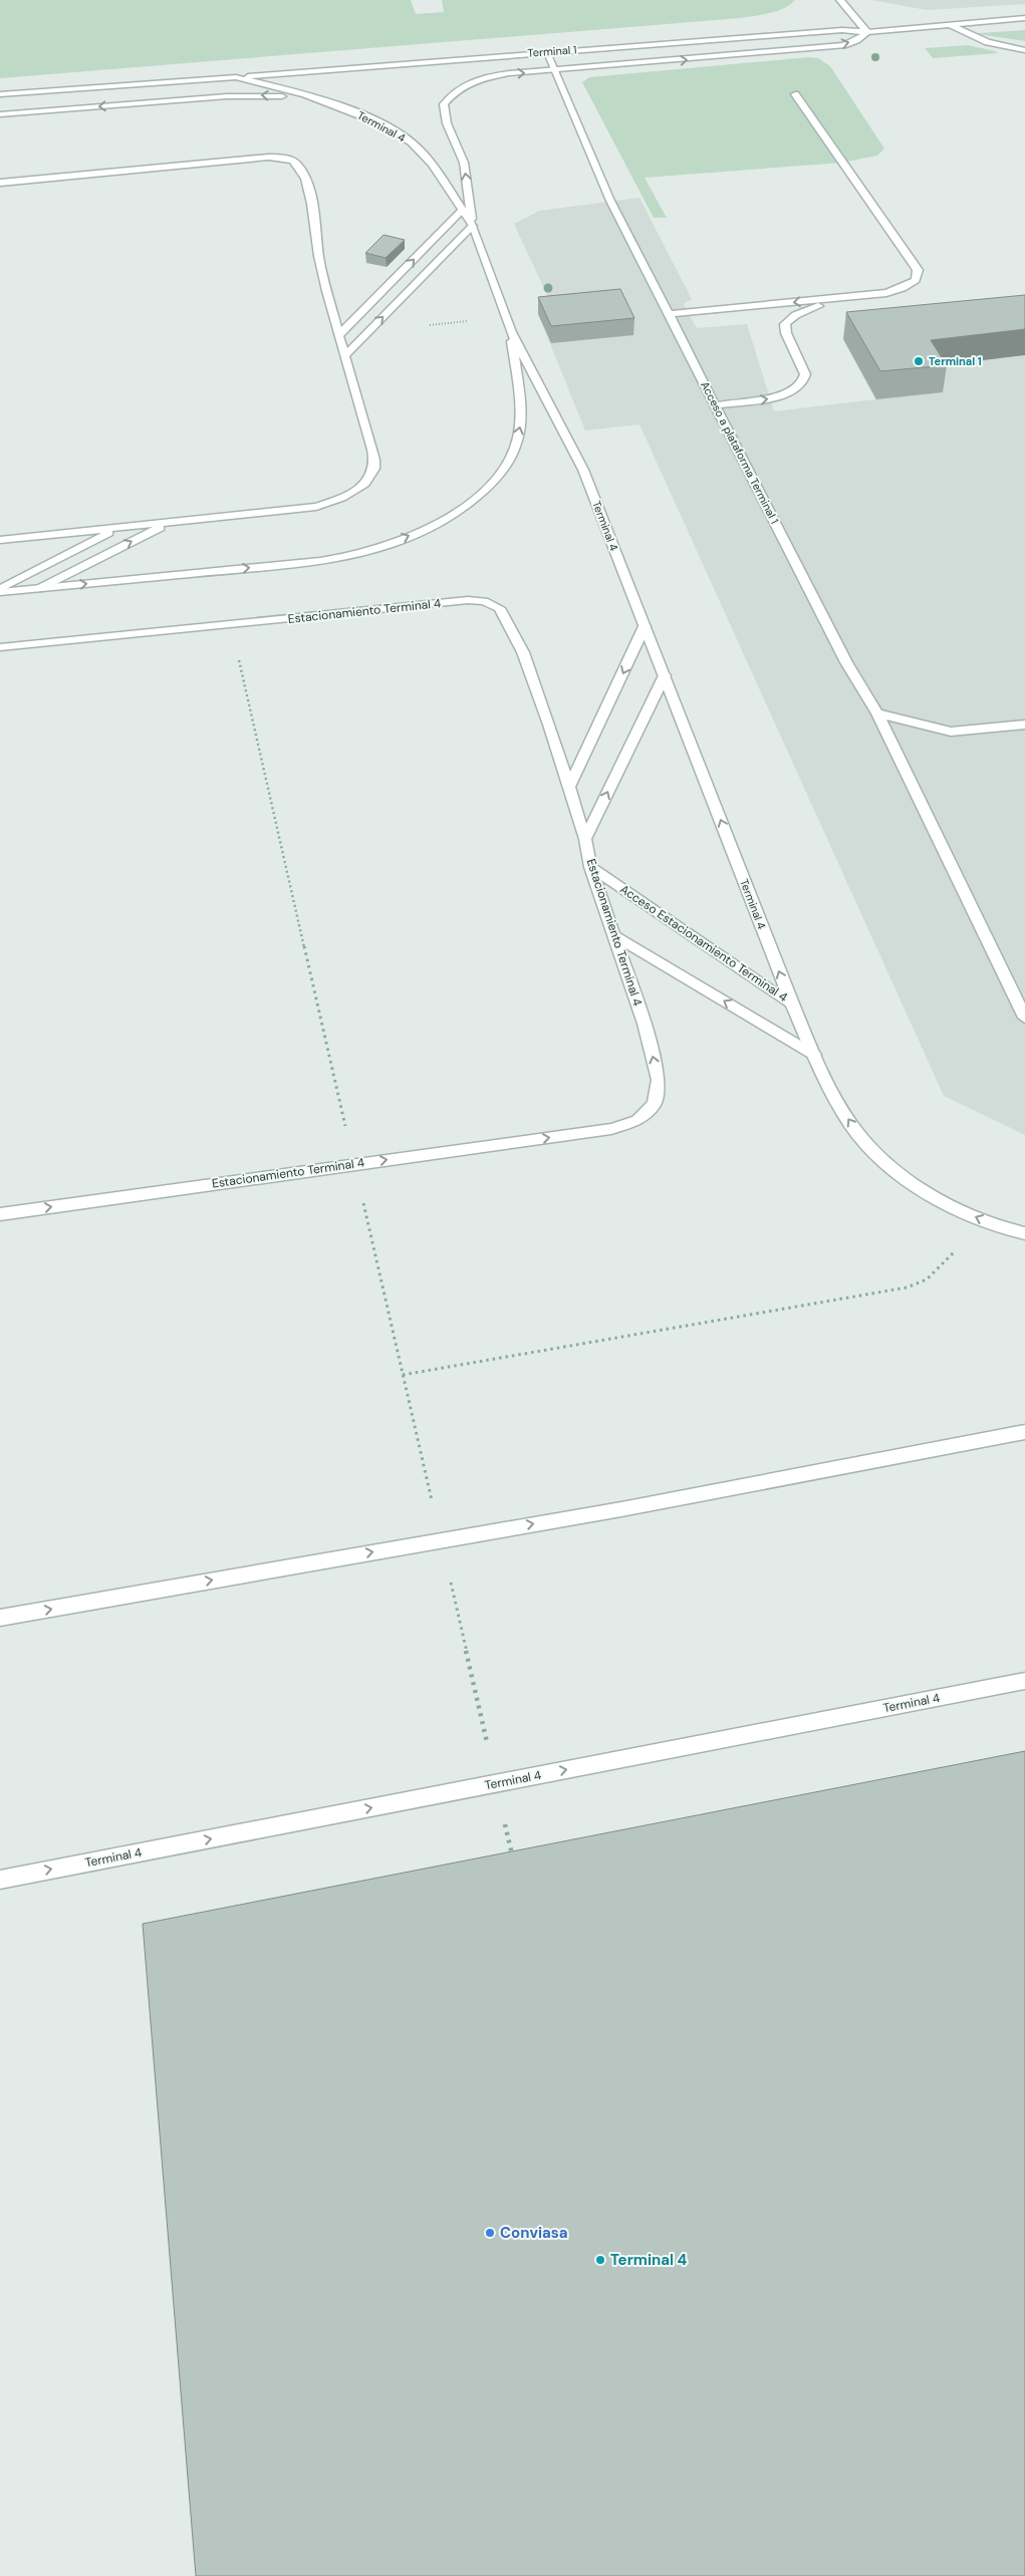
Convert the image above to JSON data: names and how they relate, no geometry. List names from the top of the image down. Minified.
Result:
{"streets":{"street":["Terminal 1","Terminal 4","Acceso a plataforma Terminal 1","Estacionamiento Terminal 4","Acceso Estacionamiento Terminal 4"]},"crossings":[["Terminal 1","Terminal 4"],["Terminal 1","Acceso a plataforma Terminal 1"],["Terminal 4","Acceso Estacionamiento Terminal 4"],["Estacionamiento Terminal 4","Acceso Estacionamiento Terminal 4"]],"one_way":["Estacionamiento Terminal 4"],"places":["Terminal 1","Conviasa","Terminal 4"]}
